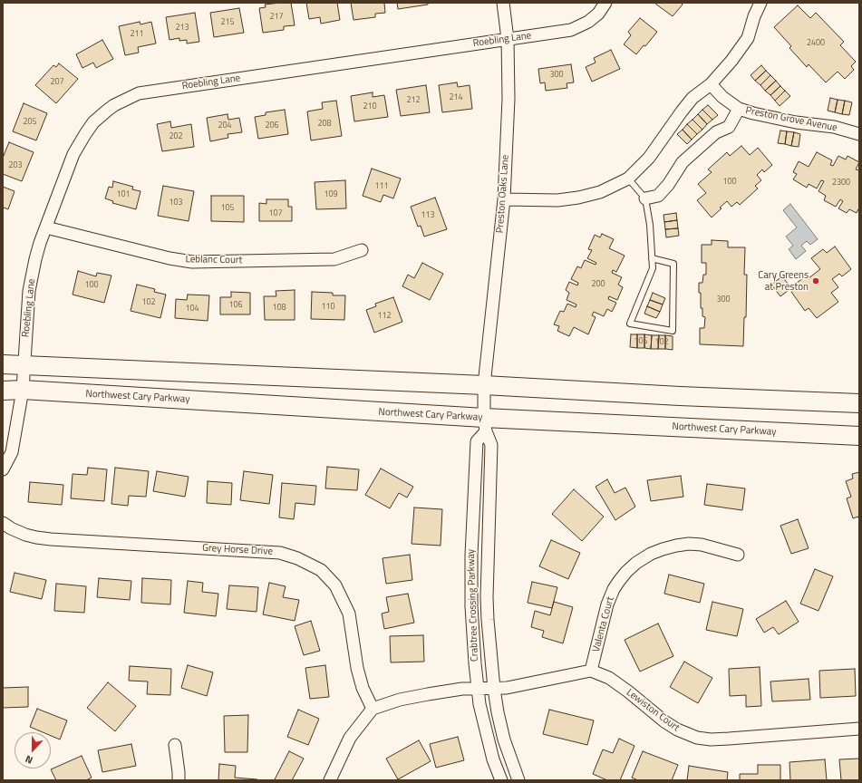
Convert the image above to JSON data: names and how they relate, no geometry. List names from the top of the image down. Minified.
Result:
{"streets":{"main road":["Northwest Cary Parkway"],"street":["Roebling Lane","Preston Grove Avenue","Preston Oaks Lane","Leblanc Court","Grey Horse Drive","Crabtree Crossing Parkway","Valenta Court","Lewiston Court"]},"crossings":[["Roebling Lane","Preston Oaks Lane"],["Roebling Lane","Leblanc Court"],["Roebling Lane","Northwest Cary Parkway"],["Preston Oaks Lane","Crabtree Crossing Parkway"],["Northwest Cary Parkway","Crabtree Crossing Parkway"],["Valenta Court","Lewiston Court"]],"places":["Cary Greens at Preston"],"house_numbers":["217","215","213","211","2400","300","207","214","212","210","205","208","204","206","202","203","100","2300","111","101","109","103","105","107","113","200","100","300","102","106","110","108","104","112","105","102"],"north":"bottom"}
